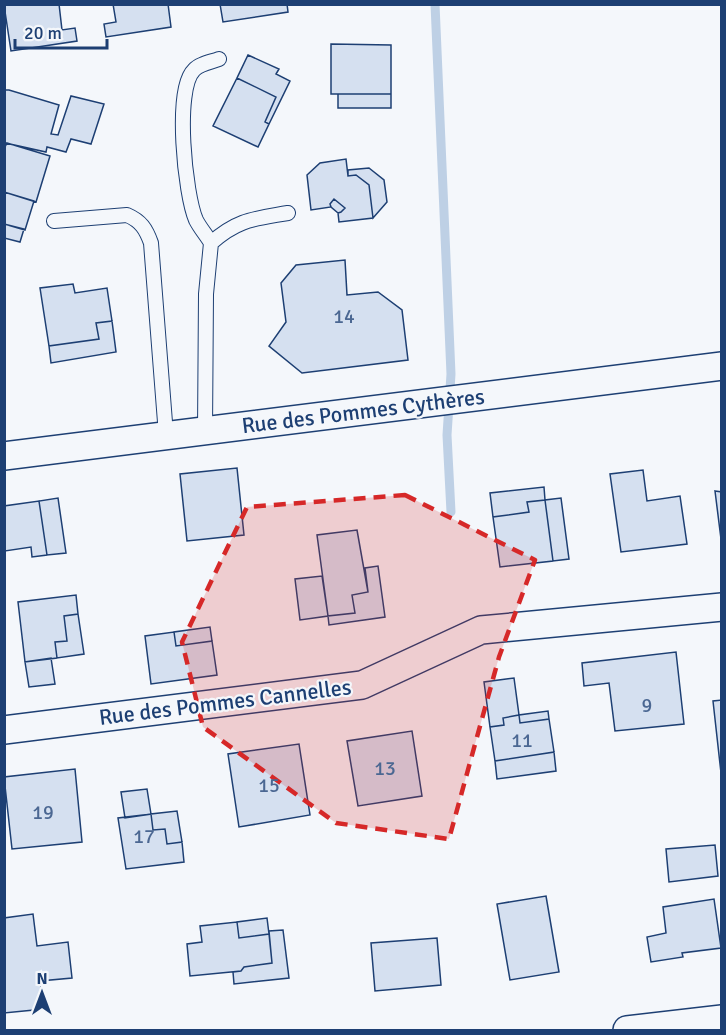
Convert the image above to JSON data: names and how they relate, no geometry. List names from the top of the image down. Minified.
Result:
{"streets":{"street":["Rue des Pommes Cythères","Rue des Pommes Cannelles"]},"house_numbers":["14","9","11","13","15","19","17"],"scale_bar":"20 m","north":"top"}
